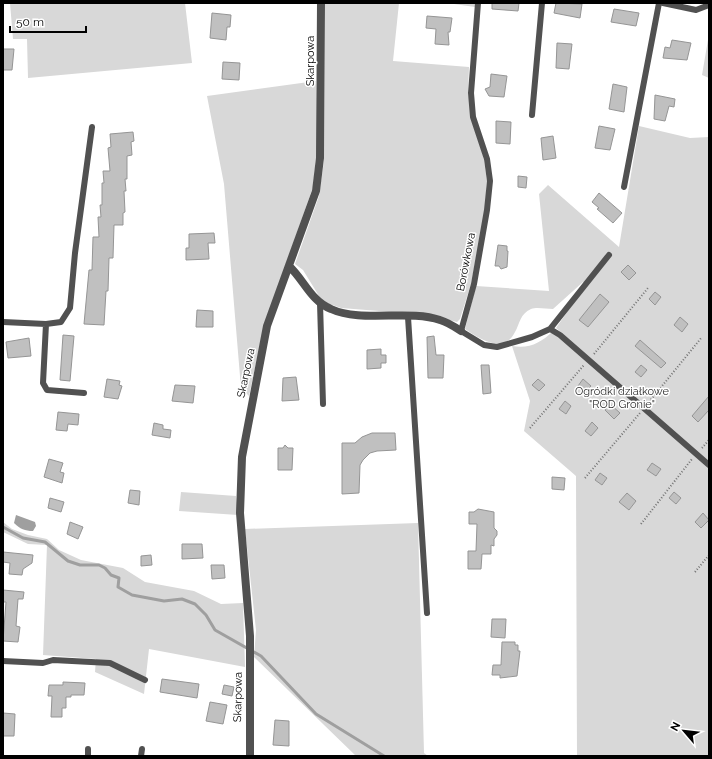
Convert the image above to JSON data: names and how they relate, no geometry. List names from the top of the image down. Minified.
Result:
{"streets":{"street":["Skarpowa"],"lane":["Borówkowa"]},"parks":["Ogródki działkowe \"ROD Gronie\""],"scale_bar":"50 m","north":"top left"}
